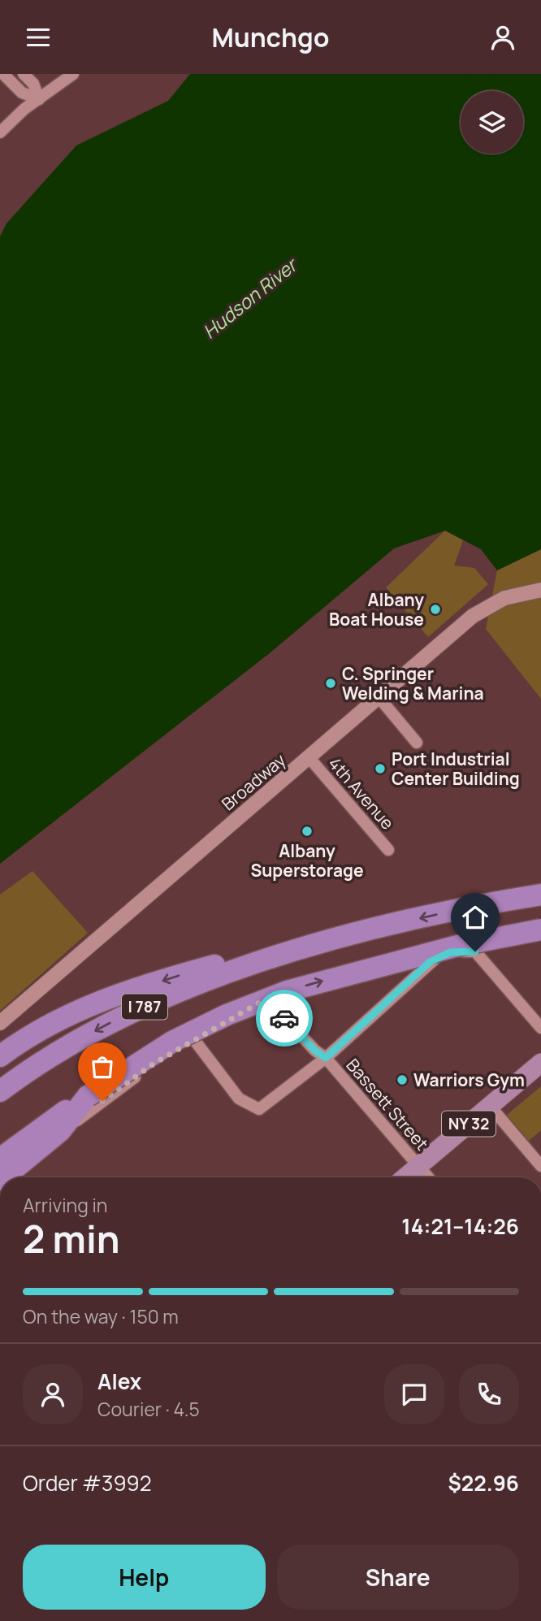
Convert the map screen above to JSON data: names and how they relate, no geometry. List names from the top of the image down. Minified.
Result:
{"streets":{"highway":["I 787"],"main road":["NY 32"],"street":["Broadway","4th Avenue","Bassett Street"]},"crossings":[["Broadway","4th Avenue"],["Bassett Street","NY 32"]],"water":["Hudson River"],"places":["Albany Boat House","C. Springer Welding & Marina","Port Industrial Center Building","Albany Superstorage","Warriors Gym"],"page":{"header":"Munchgo","heading":["2 min","Arriving in","14:21–14:26"],"panel":["Alex","Courier · 4.5","Order #3992","$22.96"],"bar":"On the way · 150 m","buttons":["Help","Share"]}}
